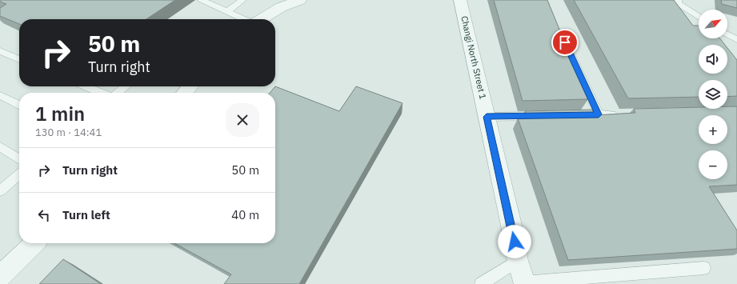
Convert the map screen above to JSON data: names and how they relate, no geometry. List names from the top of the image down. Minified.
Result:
{"streets":{"street":["Changi North Street 1"]},"north":"top right","page":{"map_buttons":["+","−"],"turn":["50 m","Turn right"],"heading":["1 min","130 m · 14:41"],"list":[{"name":"Turn right","value":"50 m"},{"name":"Turn left","value":"40 m"}]}}
